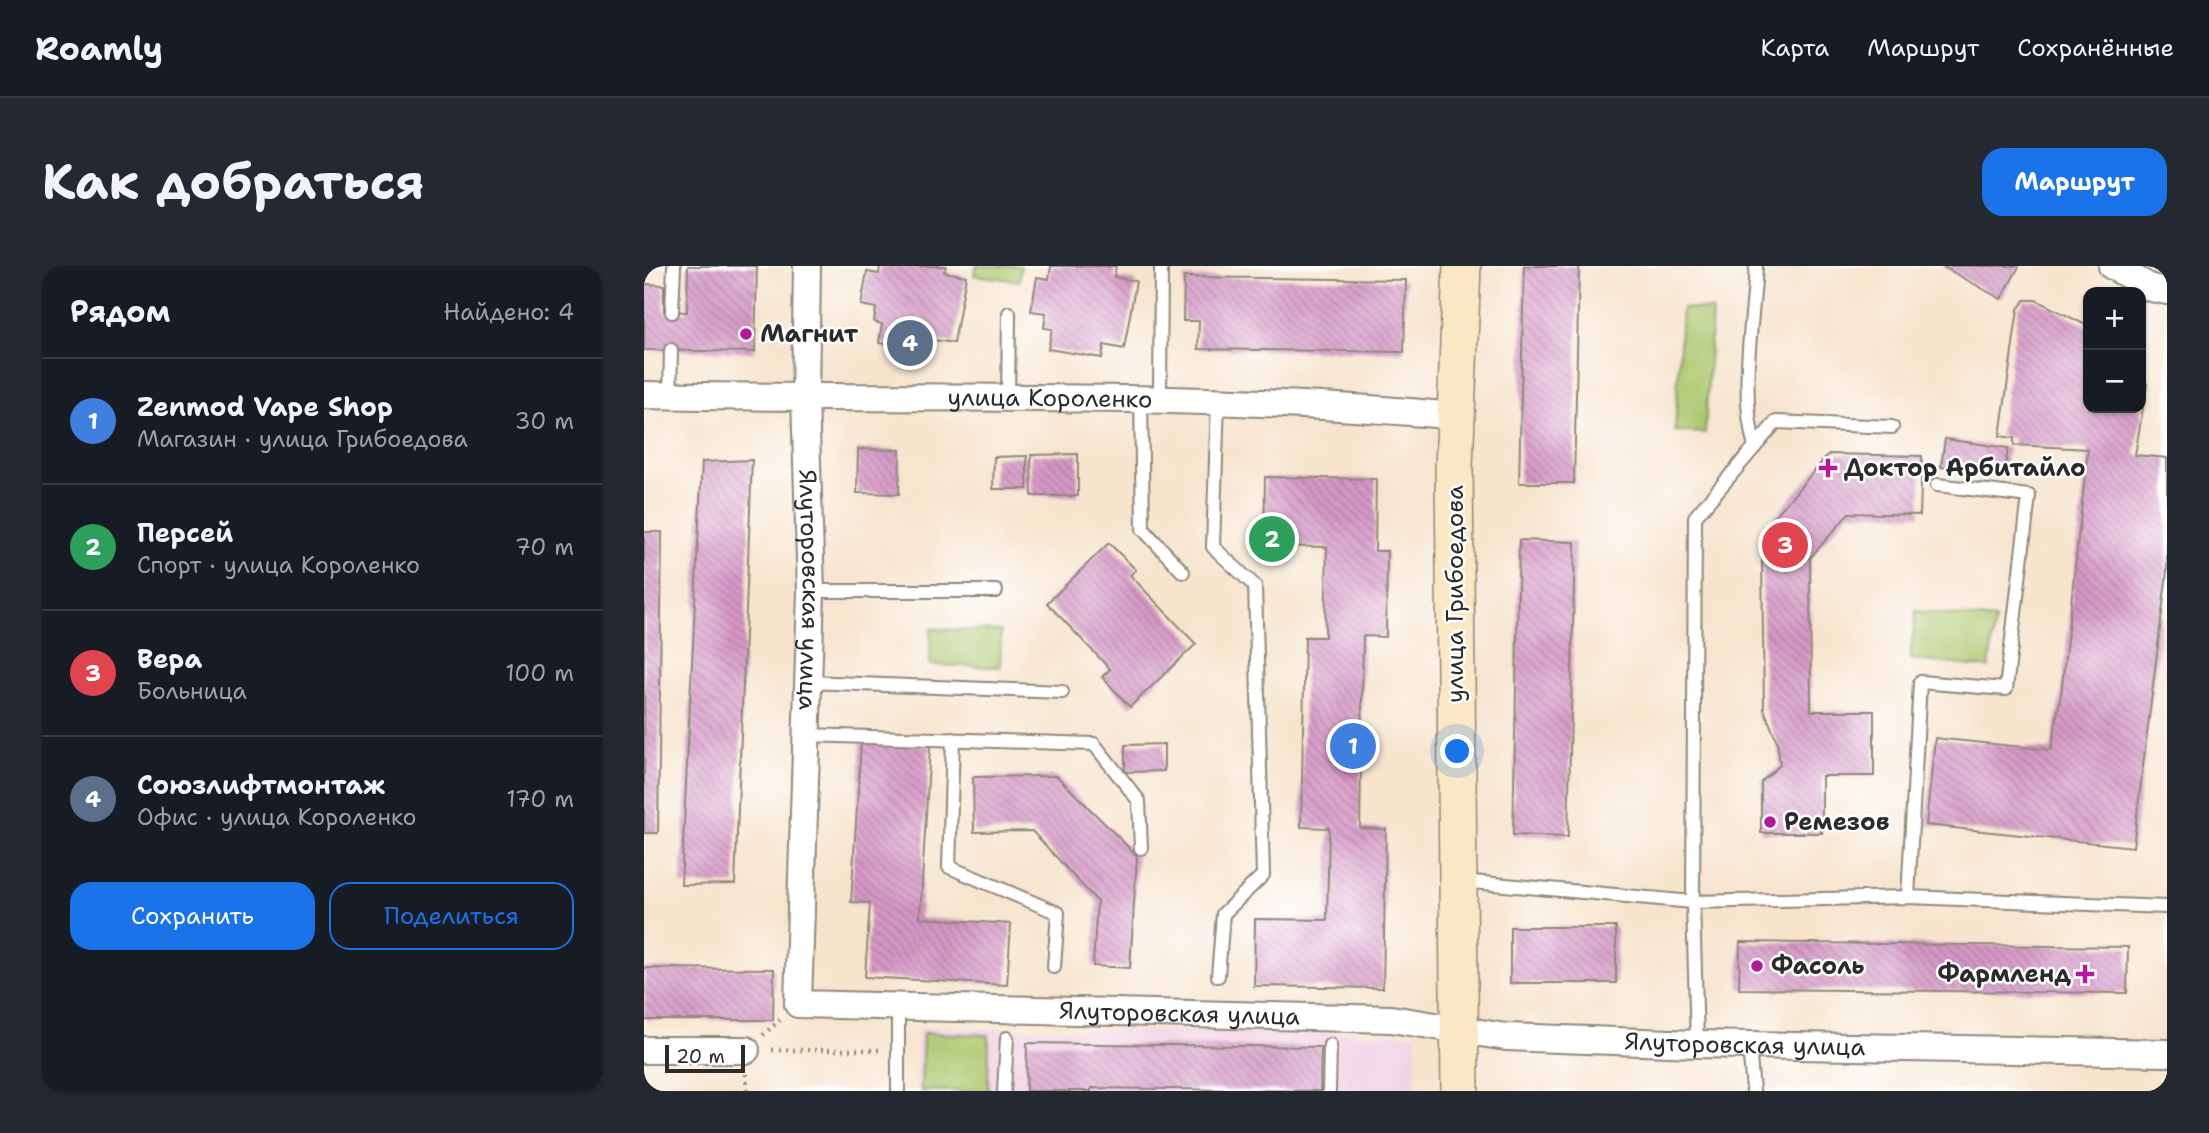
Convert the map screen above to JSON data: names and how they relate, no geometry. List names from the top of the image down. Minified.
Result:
{"streets":{"street":["улица Короленко","Ялуторовская улица","улица Грибоедова"]},"crossings":[["улица Короленко","Ялуторовская улица"],["улица Короленко","улица Грибоедова"],["Ялуторовская улица","улица Грибоедова"]],"places":{"other":["Магнит","Ремезов","Фасоль"],"health":["Доктор Арбитайло","Фармленд"]},"scale_bar":"20 m","page":{"header":"Roamly","nav":["Карта","Маршрут","Сохранённые"],"buttons":["Маршрут",["Сохранить","Поделиться"]],"title":"Как добраться","heading":["Рядом","Найдено: 4"],"map_buttons":["+","−"],"pins":["4","2","3","1"],"list":[{"mark":"1","name":"Zenmod Vape Shop","note":"Магазин · улица Грибоедова","value":"30 m"},{"mark":"2","name":"Персей","note":"Спорт · улица Короленко","value":"70 m"},{"mark":"3","name":"Вера","note":"Больница","value":"100 m"},{"mark":"4","name":"Союзлифтмонтаж","note":"Офис · улица Короленко","value":"170 m"}],"scale":"20 m"}}
